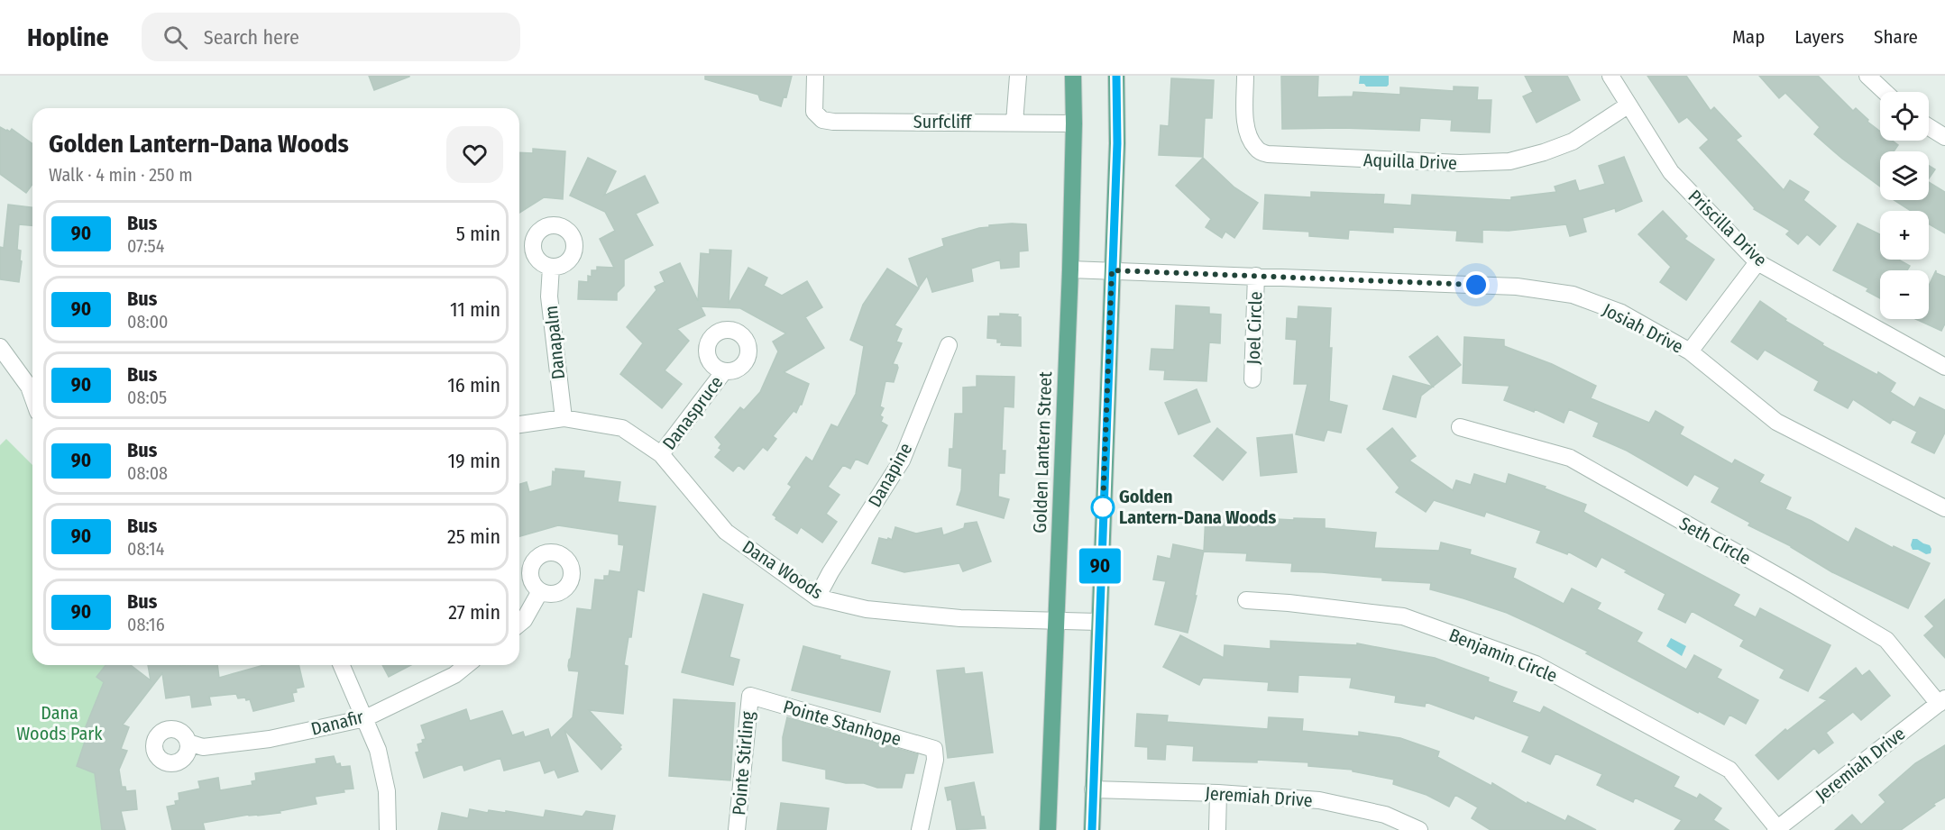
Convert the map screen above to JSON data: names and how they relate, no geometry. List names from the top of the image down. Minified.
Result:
{"streets":{"main road":["Golden Lantern Street"],"street":["Surfcliff","Aquilla Drive","Priscilla Drive","Joel Circle","Josiah Drive","Danapalm","Danaspruce","Danapine","Seth Circle","Dana Woods","Benjamin Circle","Danafir","Pointe Stanhope","Pointe Stirling","Jeremiah Drive"]},"crossings":[["Surfcliff","Golden Lantern Street"],["Aquilla Drive","Priscilla Drive"],["Joel Circle","Josiah Drive"],["Josiah Drive","Golden Lantern Street"],["Danapalm","Dana Woods"],["Danaspruce","Dana Woods"],["Golden Lantern Street","Dana Woods"],["Danapine","Dana Woods"],["Seth Circle","Jeremiah Drive"],["Benjamin Circle","Jeremiah Drive"],["Pointe Stanhope","Pointe Stirling"]],"parks":["Dana Woods Park"],"places":["Golden Lantern-Dana Woods"],"lines":["bus line 90"],"page":{"header":"Hopline","search":"Search here","nav":["Map","Layers","Share"],"on_map":"90","map_buttons":["+","−"],"heading":["Golden Lantern-Dana Woods","Walk · 4 min · 250 m"],"list":[{"mark":"90","name":"Bus","note":"07:54","value":"5 min"},{"mark":"90","name":"Bus","note":"08:00","value":"11 min"},{"mark":"90","name":"Bus","note":"08:05","value":"16 min"},{"mark":"90","name":"Bus","note":"08:08","value":"19 min"},{"mark":"90","name":"Bus","note":"08:14","value":"25 min"},{"mark":"90","name":"Bus","note":"08:16","value":"27 min"}]}}
